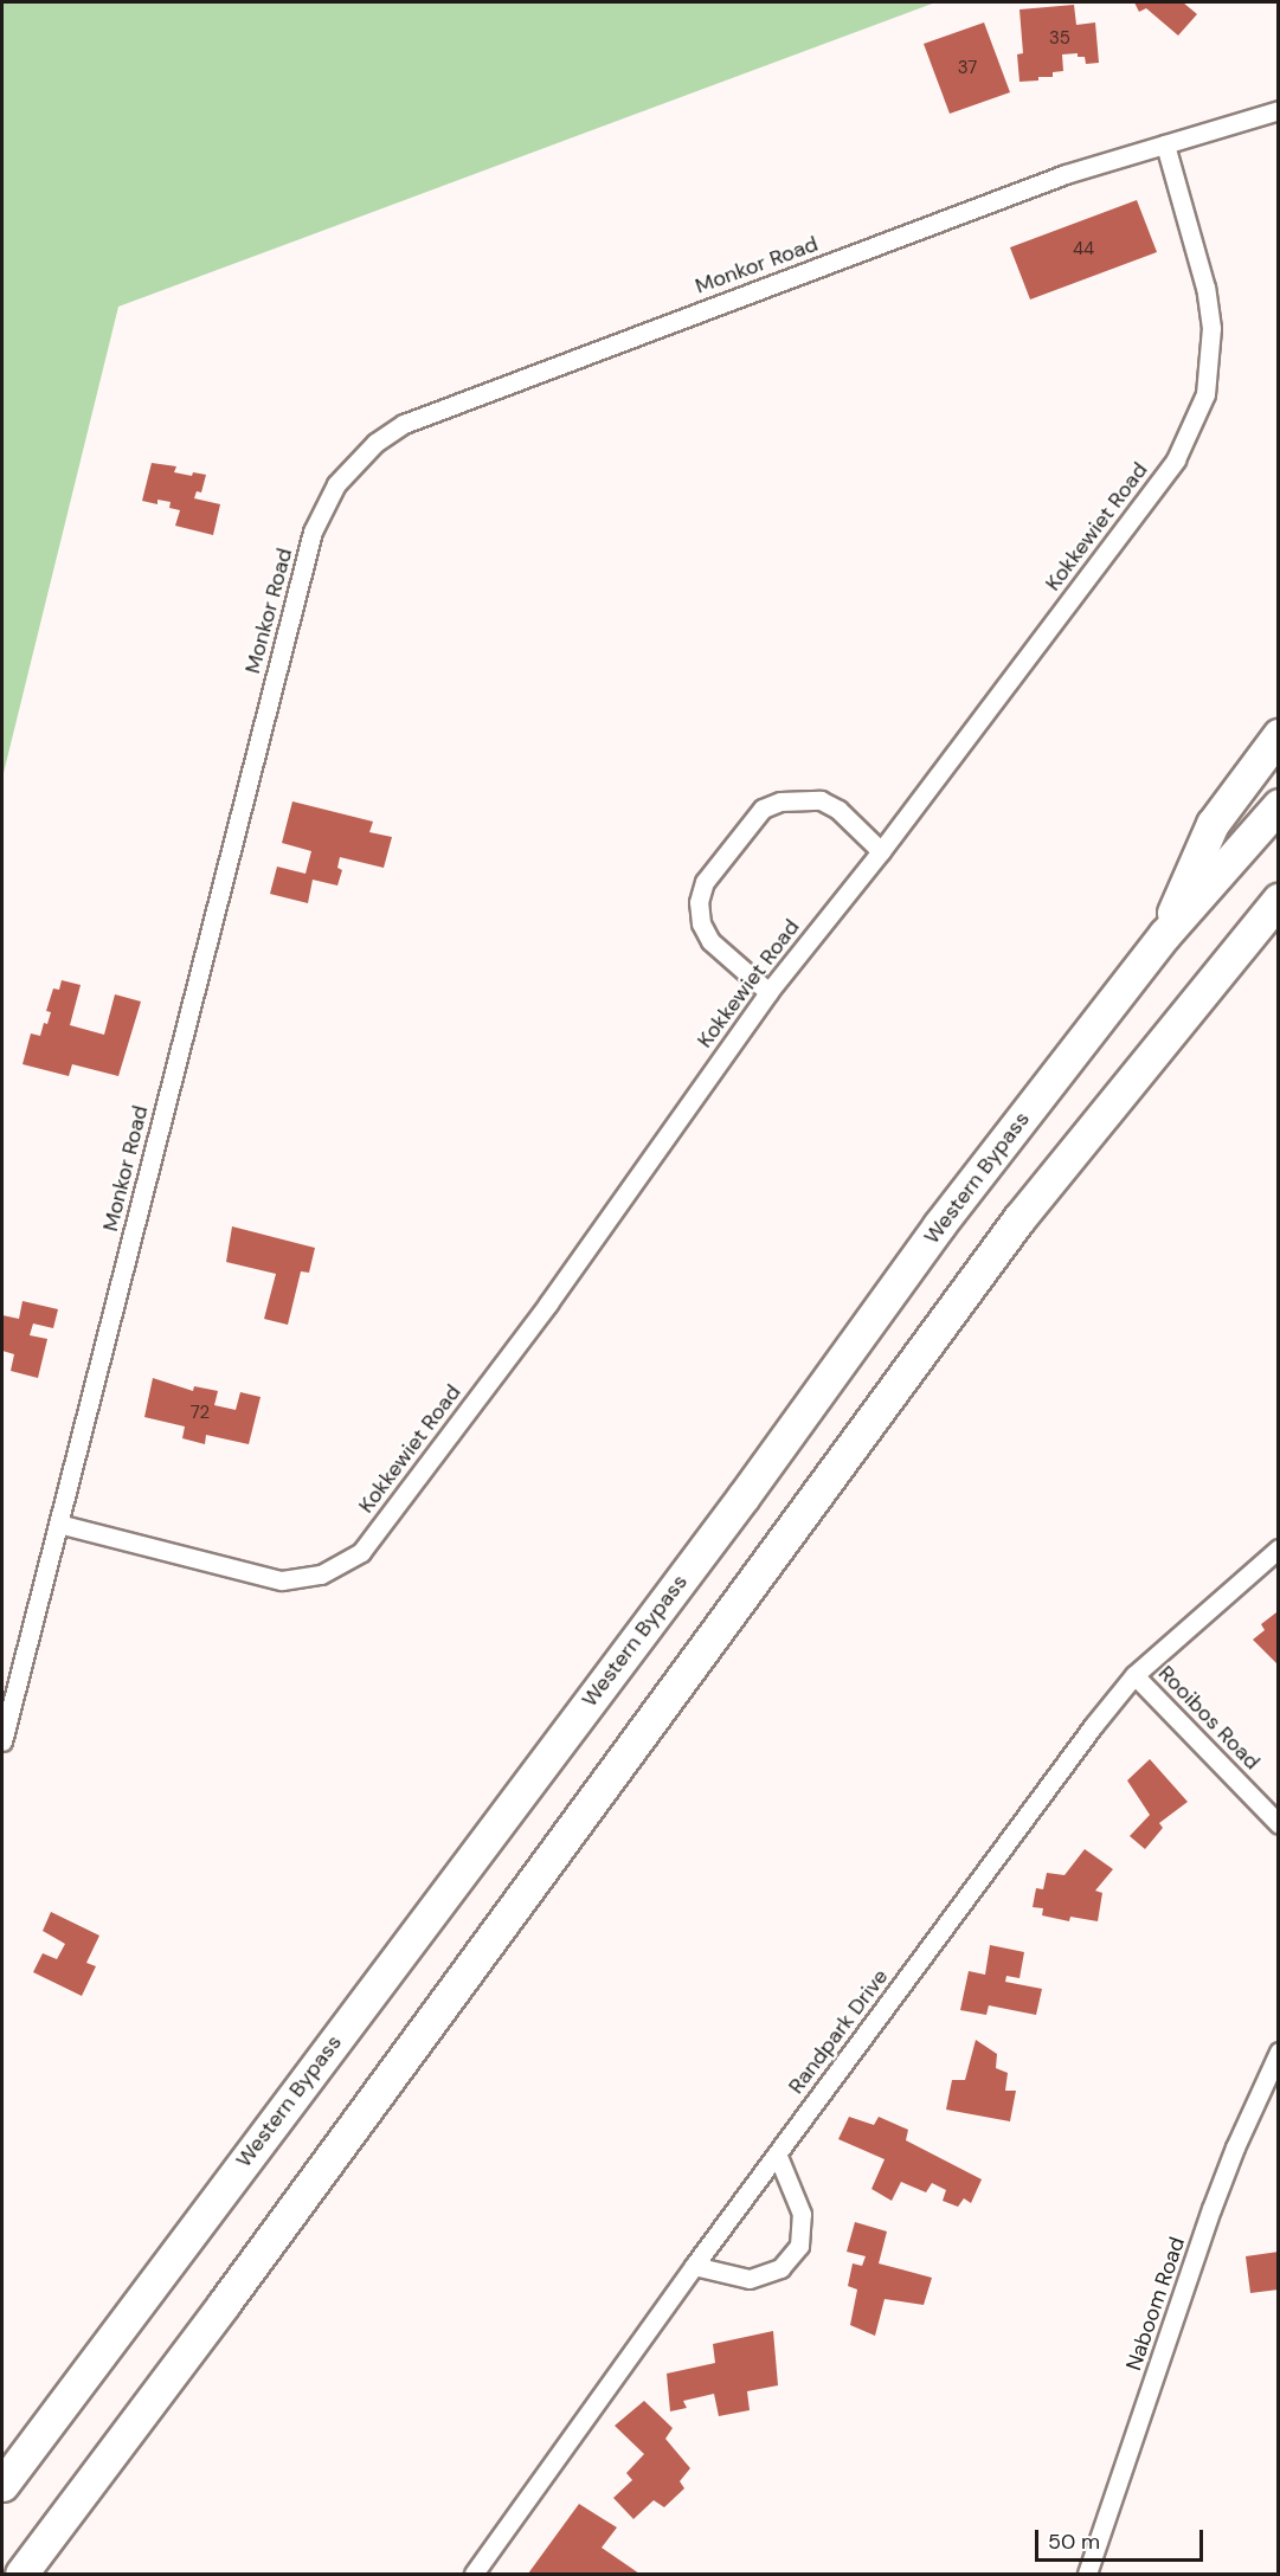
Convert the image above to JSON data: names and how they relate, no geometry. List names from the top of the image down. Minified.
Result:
{"streets":{"highway":["Western Bypass"],"street":["Monkor Road","Kokkewiet Road","Rooibos Road","Randpark Drive","Naboom Road"]},"crossings":[["Monkor Road","Kokkewiet Road"],["Rooibos Road","Randpark Drive"]],"house_numbers":["35","37","44","72"],"scale_bar":"50 m"}
